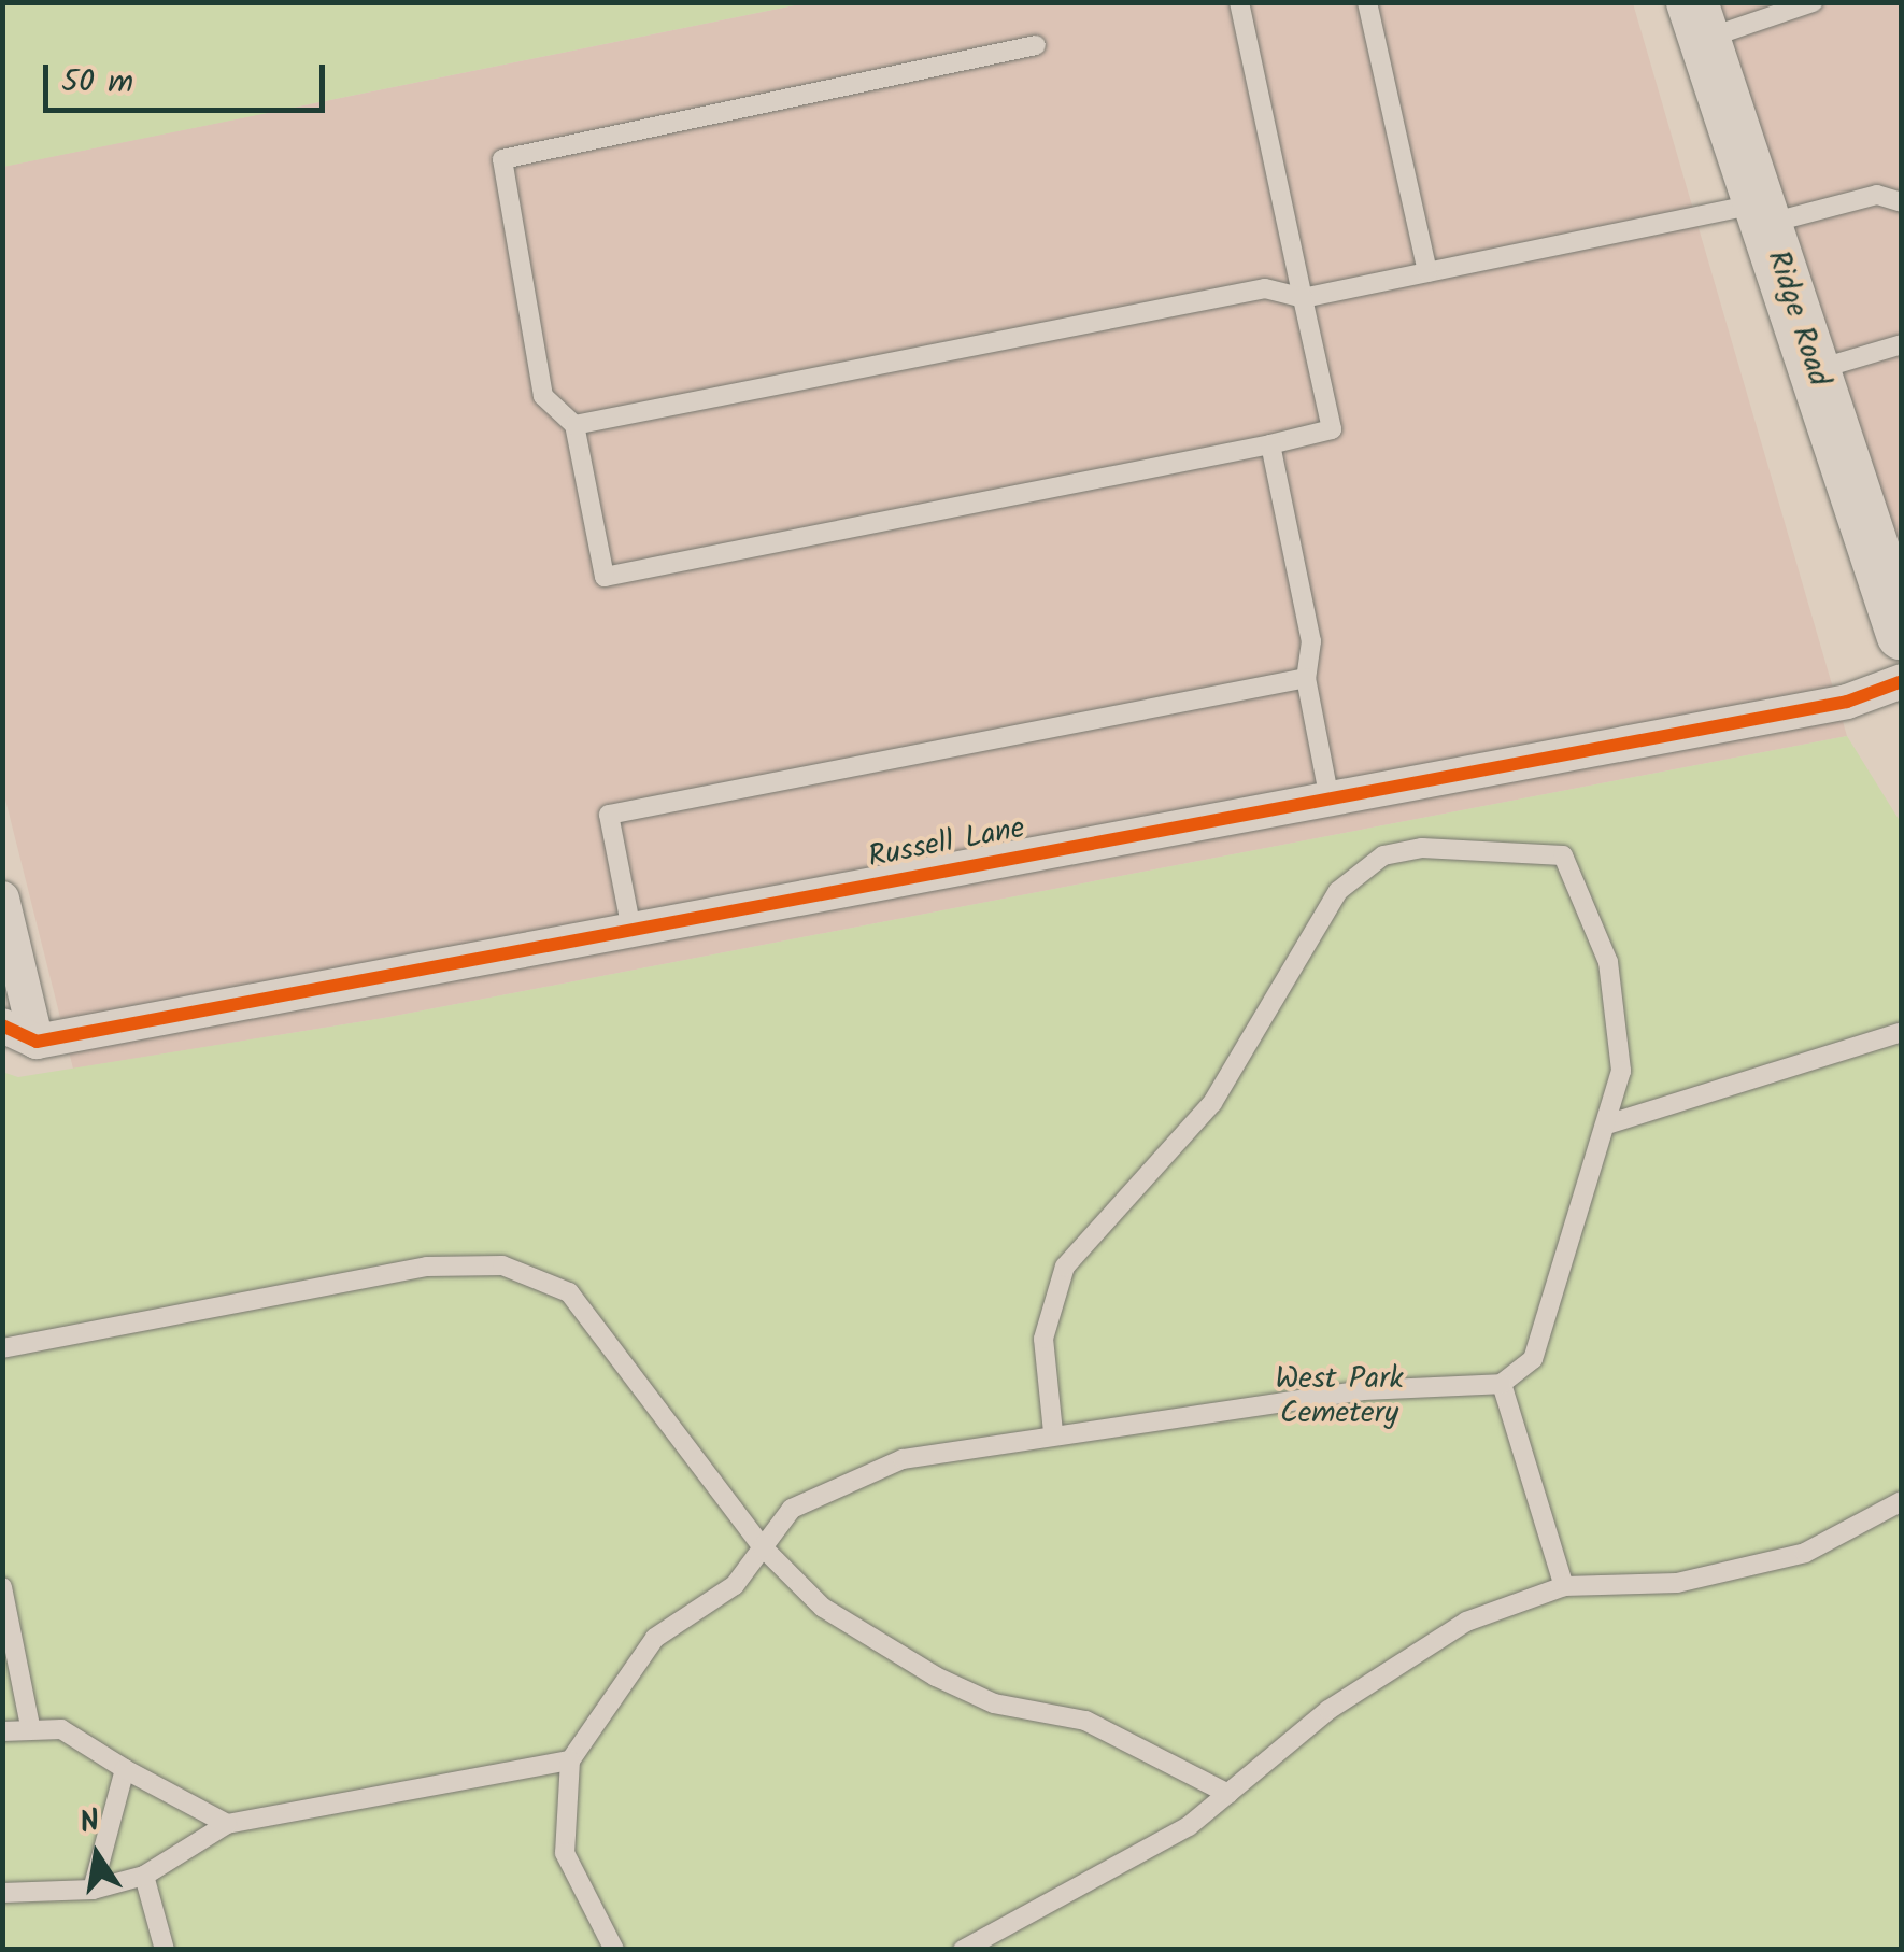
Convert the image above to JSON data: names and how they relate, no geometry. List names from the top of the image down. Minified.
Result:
{"streets":{"main road":["Ridge Road"],"street":["Russell Lane"]},"parks":["West Park Cemetery"],"scale_bar":"50 m","north":"top"}
